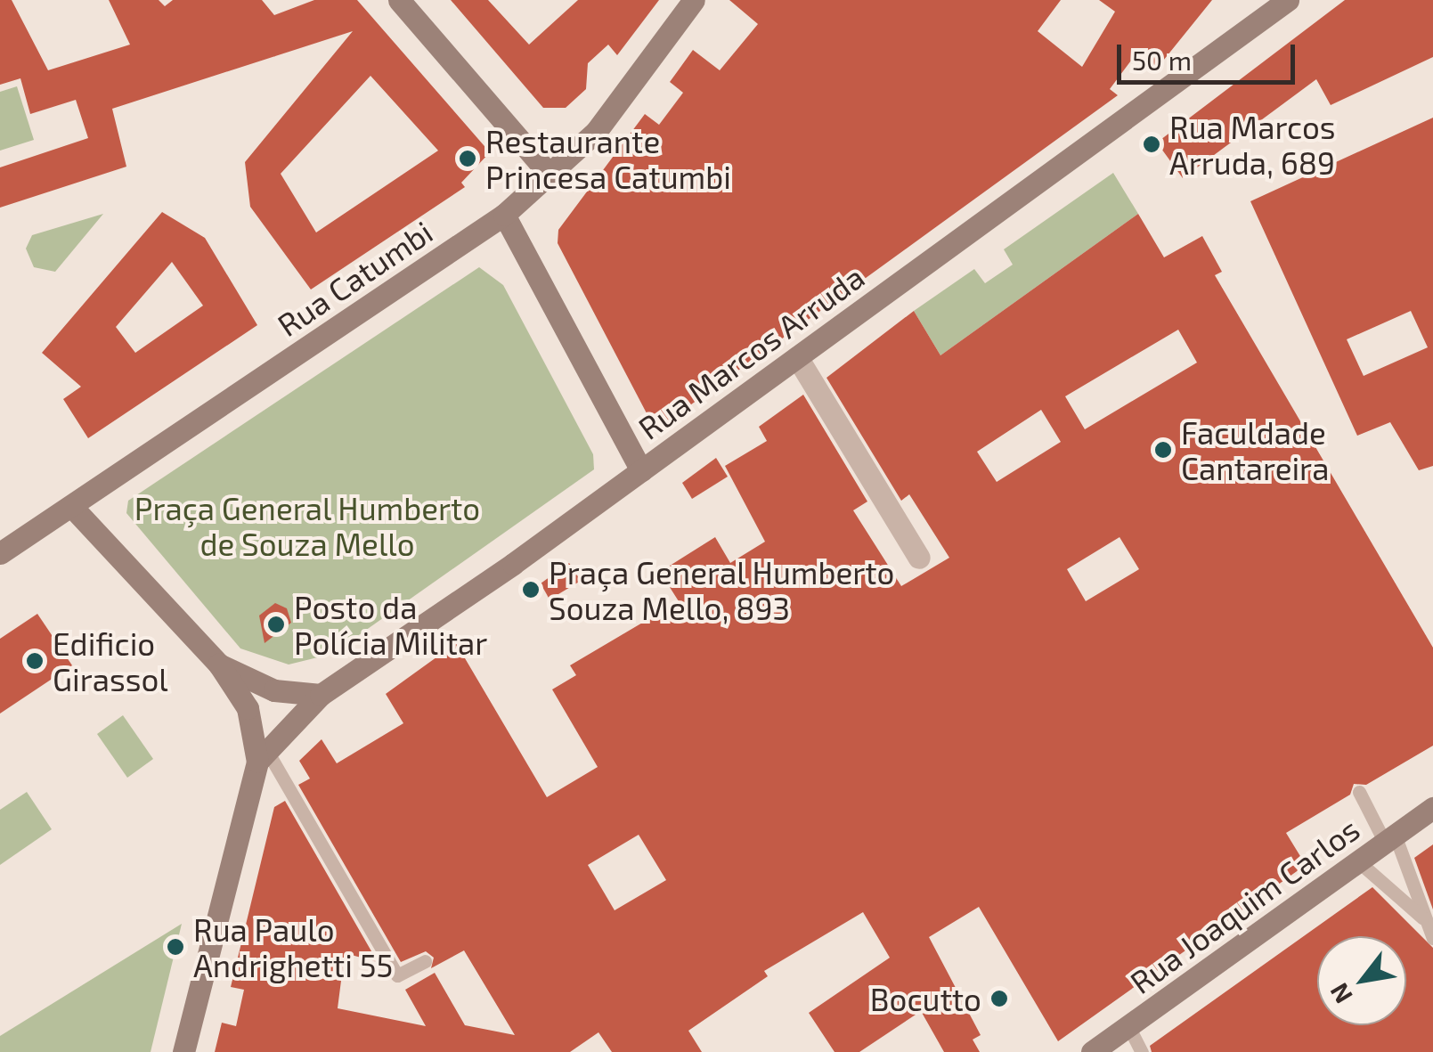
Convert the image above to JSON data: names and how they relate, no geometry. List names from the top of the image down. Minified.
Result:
{"streets":{"main road":["Rua Catumbi","Rua Marcos Arruda","Rua Joaquim Carlos"]},"parks":["Praça General Humberto de Souza Mello"],"places":["Rua Marcos Arruda, 689","Restaurante Princesa Catumbi","Faculdade Cantareira","Praça General Humberto Souza Mello, 893","Posto da Polícia Militar","Edificio Girassol","Rua Paulo Andrighetti 55","Bocutto"],"scale_bar":"50 m","north":"bottom left"}
